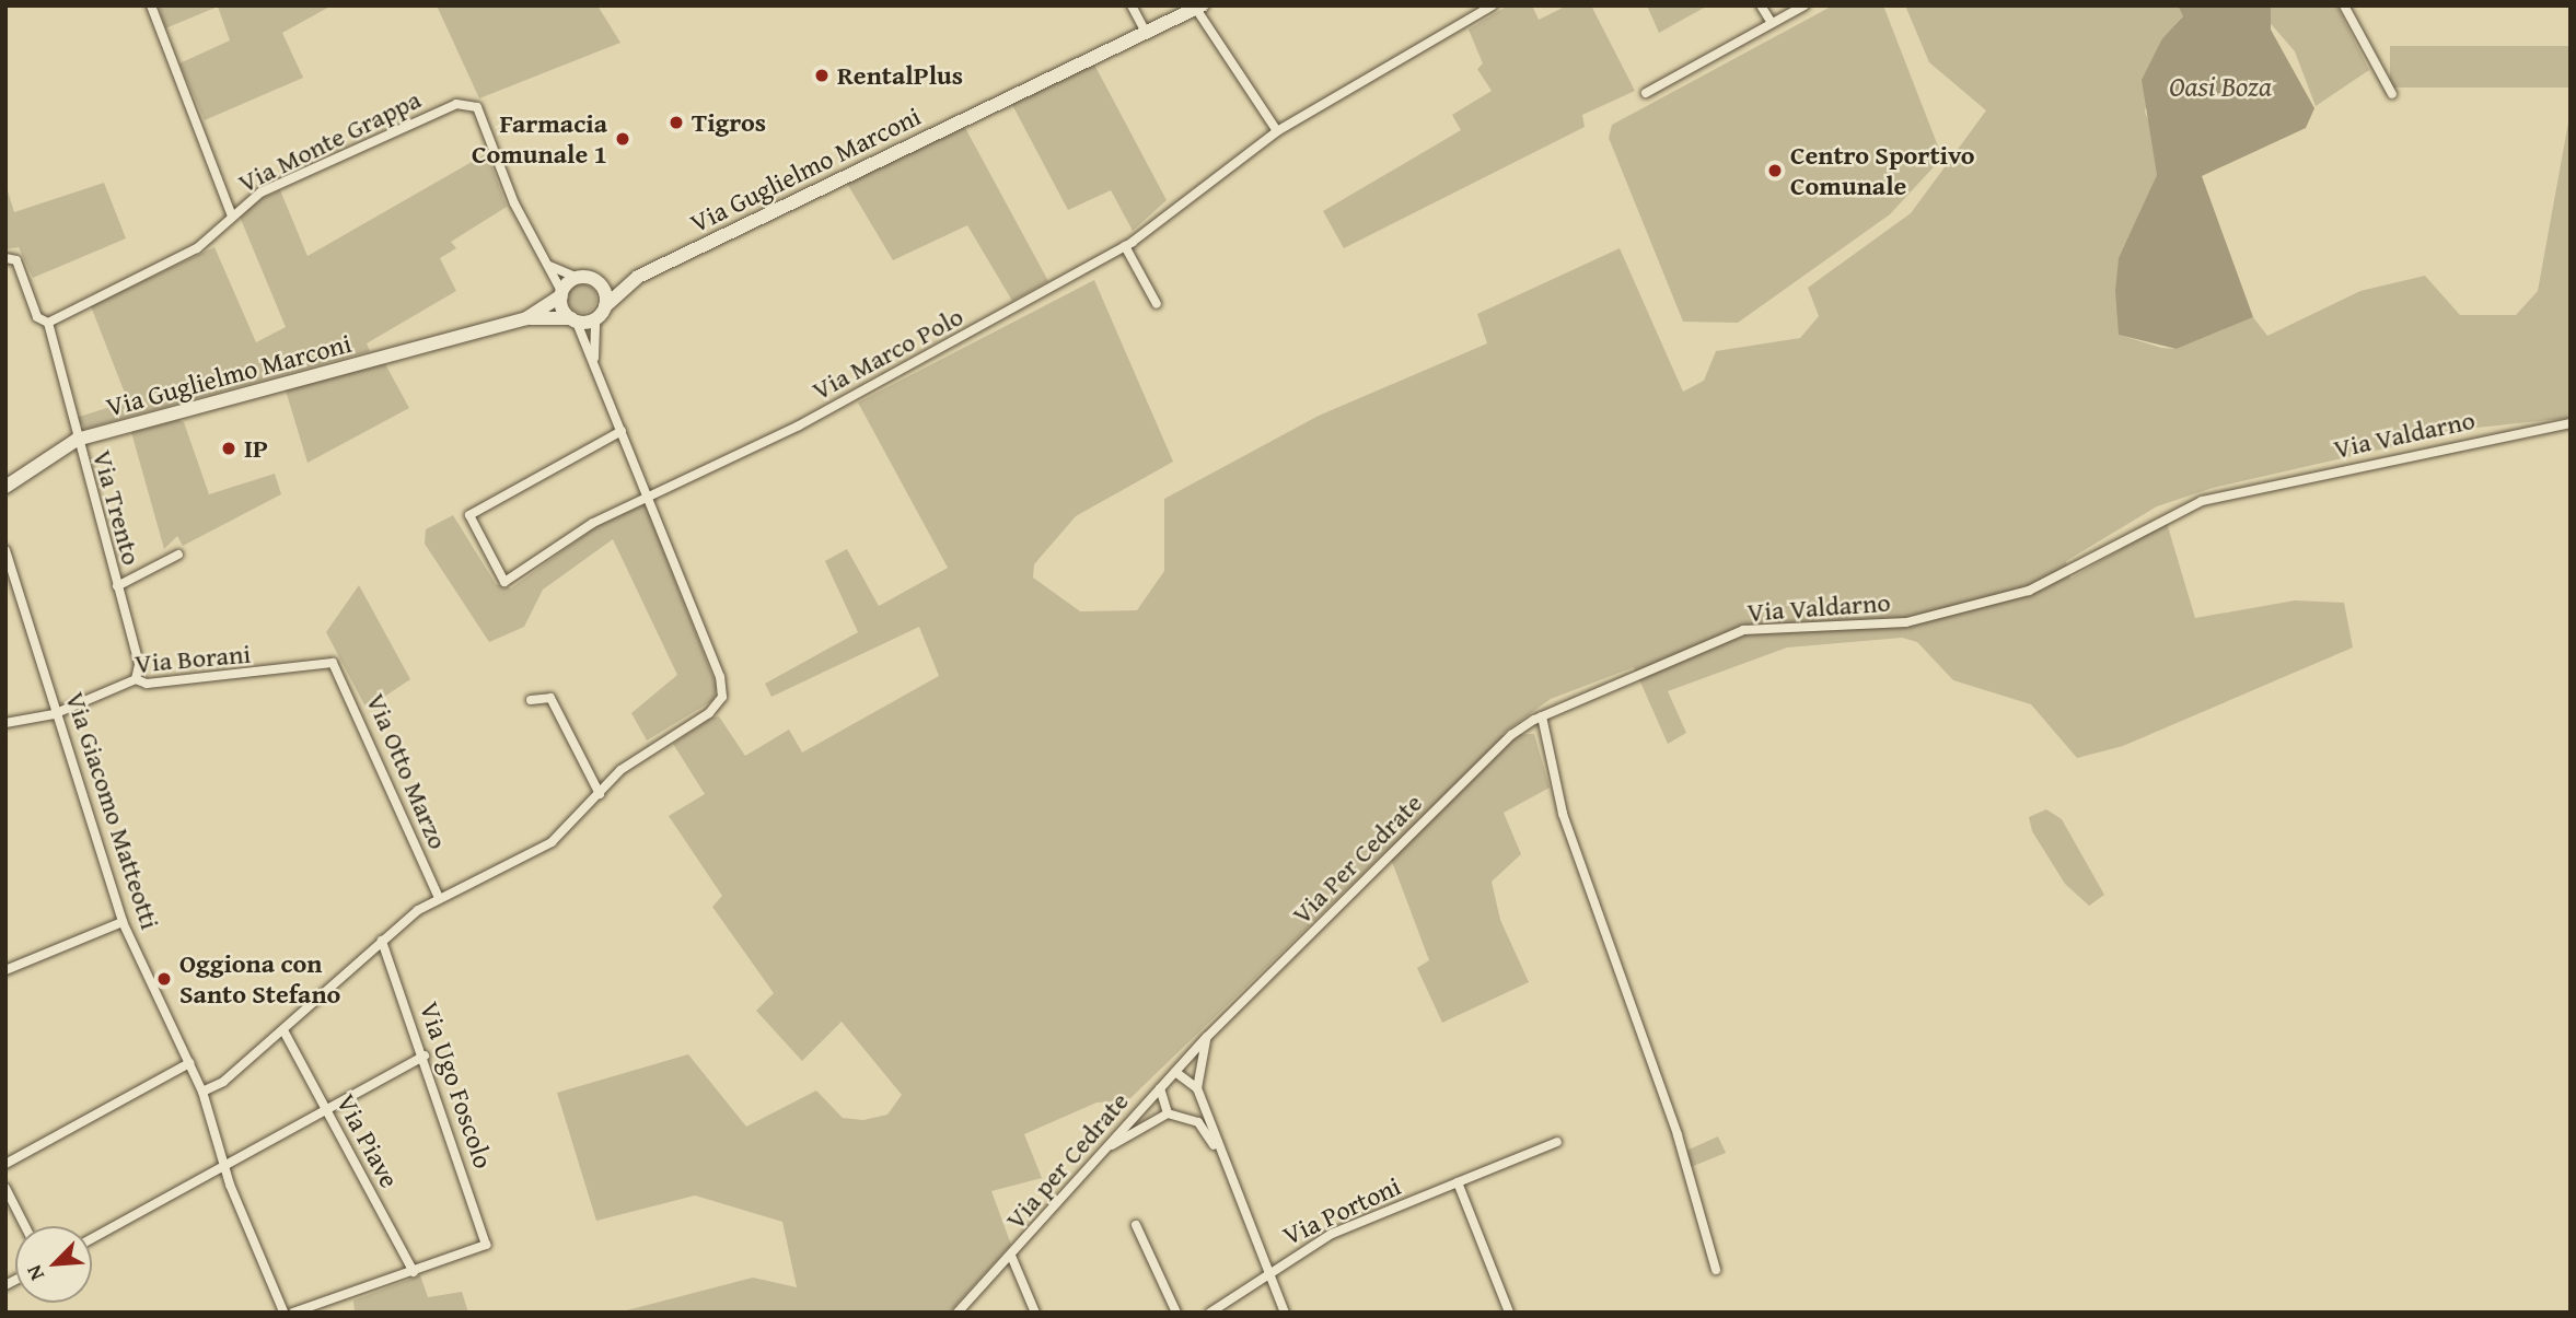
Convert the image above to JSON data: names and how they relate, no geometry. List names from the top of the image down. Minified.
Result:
{"streets":{"street":["Via Monte Grappa","Via Guglielmo Marconi","Via Marco Polo","Via Valdarno","Via Trento","Via Borani","Via Otto Marzo","Via Giacomo Matteotti","Via Per Cedrate","Via Ugo Foscolo","Via Piave","Via per Cedrate","Via Portoni"]},"crossings":[["Via Monte Grappa","Via Trento"],["Via Guglielmo Marconi","Via Trento"],["Via Valdarno","Via Per Cedrate"],["Via Trento","Via Borani"],["Via Borani","Via Otto Marzo"],["Via Borani","Via Giacomo Matteotti"],["Via Per Cedrate","Via per Cedrate"],["Via Ugo Foscolo","Via Piave"]],"water":["Oasi Boza"],"places":["RentalPlus","Tigros","Farmacia Comunale 1","Centro Sportivo Comunale","IP","Oggiona con Santo Stefano"],"north":"bottom left"}
